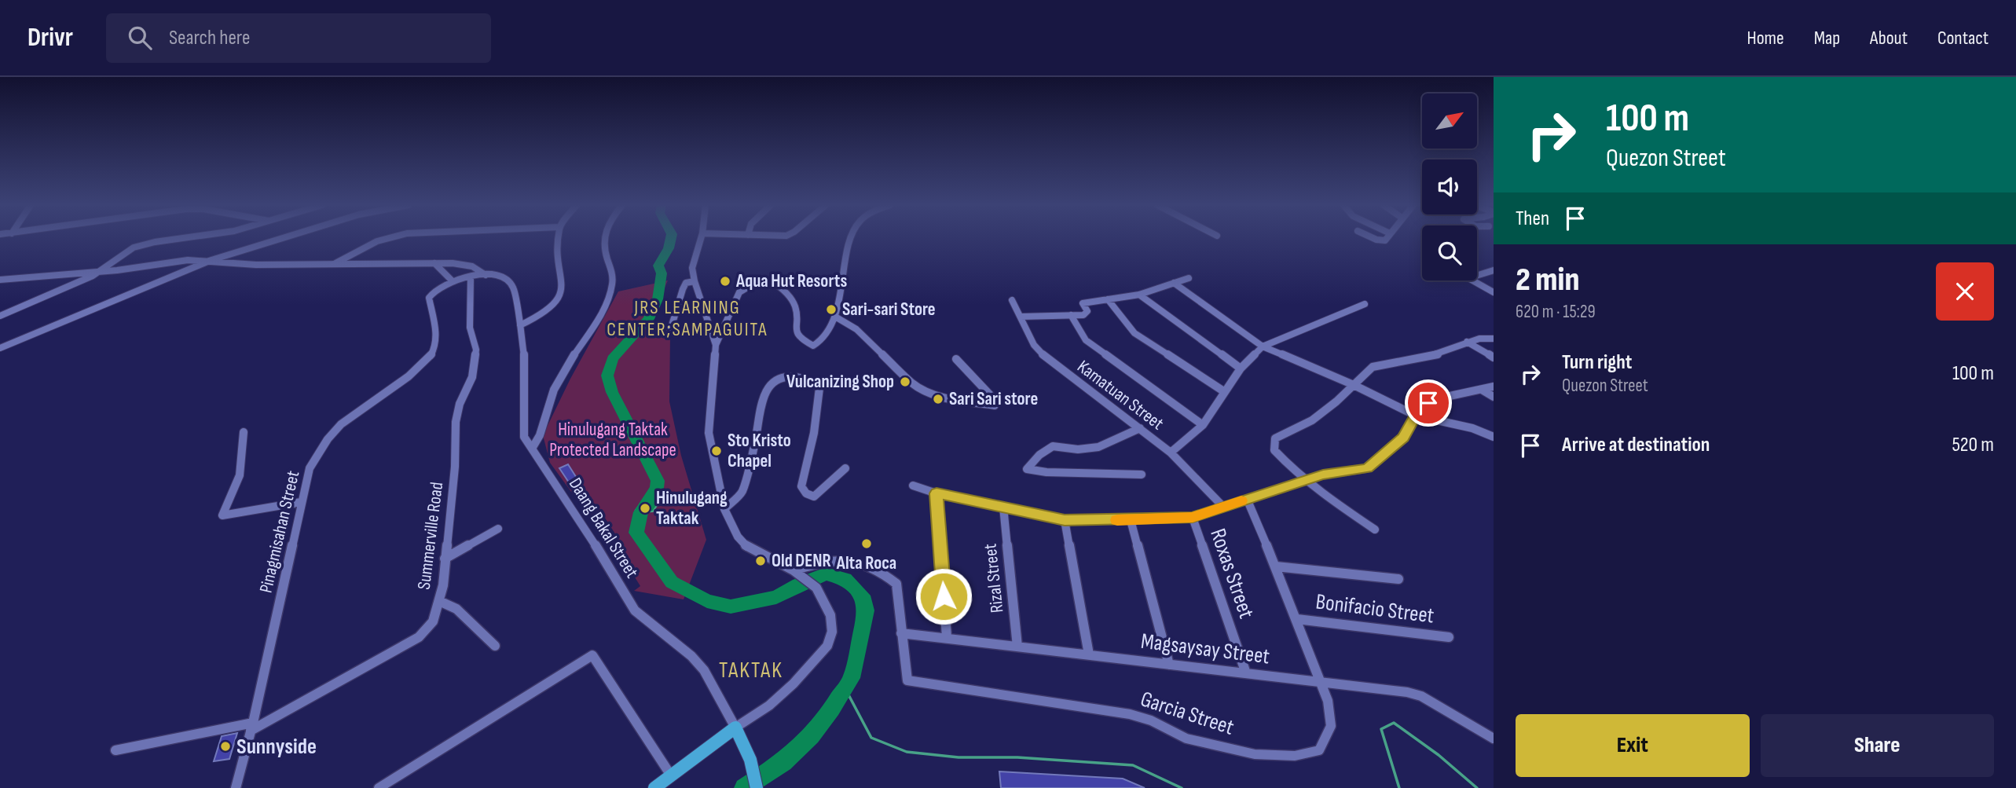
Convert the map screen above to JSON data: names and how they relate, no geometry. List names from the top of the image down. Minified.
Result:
{"streets":{"street":["Kamatuan Street","Daang Bakal Street","Pinagmisahan Street","Summerville Road","Roxas Street","Rizal Street","Bonifacio Street","Magsaysay Street","Garcia Street"]},"crossings":[["Daang Bakal Street","Pinagmisahan Street"],["Pinagmisahan Street","Summerville Road"],["Roxas Street","Magsaysay Street"],["Rizal Street","Magsaysay Street"],["Bonifacio Street","Garcia Street"],["Magsaysay Street","Garcia Street"]],"districts":["JRS LEARNING CENTER;SAMPAGUITA","TAKTAK"],"parks":["Hinulugang Taktak Protected Landscape"],"places":["Aqua Hut Resorts","Sari-sari Store","Vulcanizing Shop","Sari Sari store","Sto Kristo Chapel","Hinulugang Taktak","Alta Roca","Old DENR","Sunnyside"],"north":"top right","page":{"header":"Drivr","search":"Search here","nav":["Home","Map","About","Contact"],"turn":["100 m","Quezon Street"],"then":"Then","heading":["2 min","620 m · 15:29"],"list":[{"name":"Turn right","note":"Quezon Street","value":"100 m"},{"name":"Arrive at destination","value":"520 m"}],"buttons":["Exit","Share"]}}
